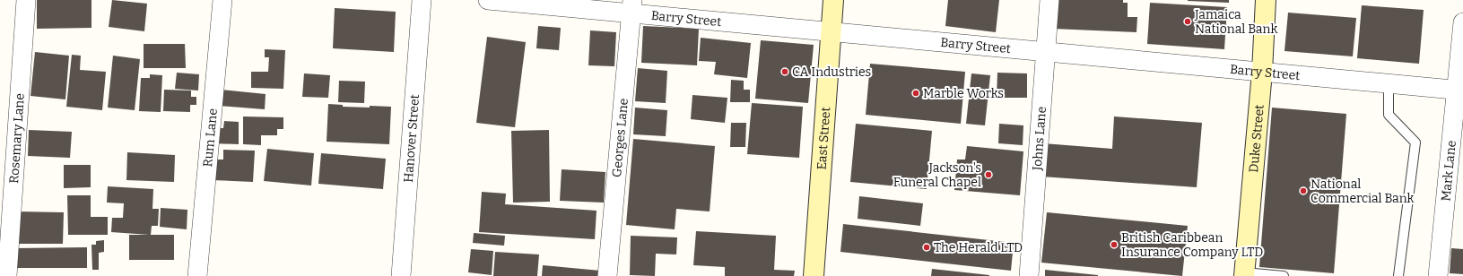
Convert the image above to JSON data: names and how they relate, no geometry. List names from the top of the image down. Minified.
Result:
{"streets":{"main road":["East Street","Duke Street"],"street":["Barry Street","Rosemary Lane","Rum Lane","Hanover Street","Georges Lane","Johns Lane","Mark Lane"]},"crossings":[["Barry Street","Georges Lane"],["Barry Street","East Street"],["Barry Street","Johns Lane"],["Barry Street","Duke Street"],["Barry Street","Mark Lane"]],"places":["Jamaica National Bank","CA Industries","Marble Works","Jackson's Funeral Chapel","National Commercial Bank","British Caribbean Insurance Company LTD","The Herald LTD"]}
